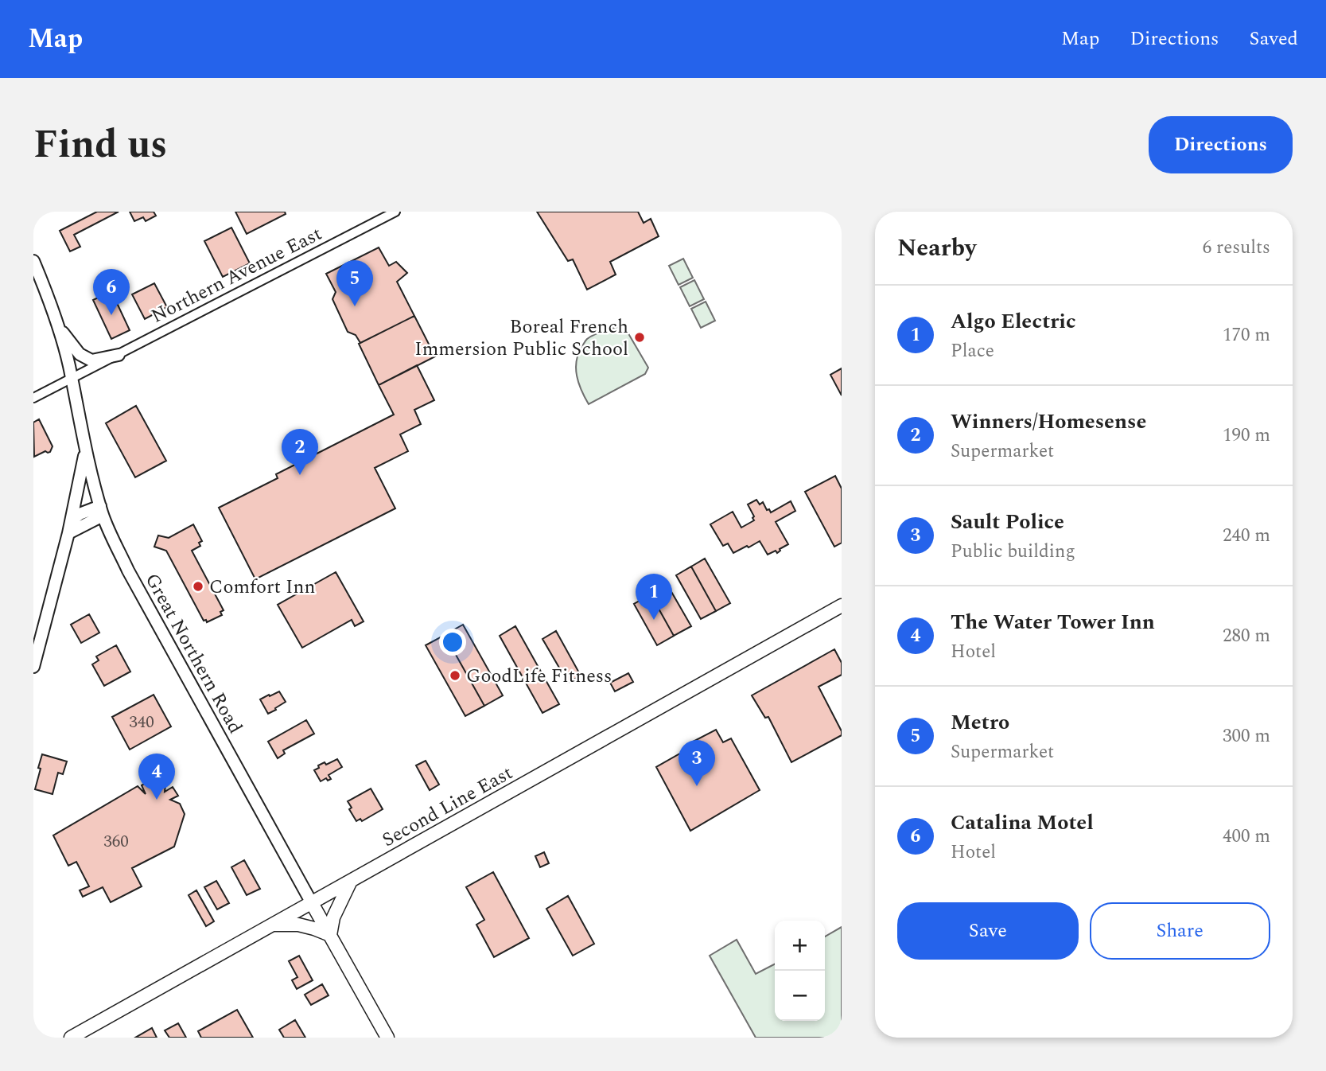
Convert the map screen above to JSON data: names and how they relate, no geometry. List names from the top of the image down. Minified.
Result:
{"streets":{"highway":["Great Northern Road","Second Line East"],"street":["Northern Avenue East"]},"crossings":[["Northern Avenue East","Great Northern Road"],["Great Northern Road","Second Line East"]],"places":["Boreal French Immersion Public School","Comfort Inn","GoodLife Fitness"],"house_numbers":["340","360"],"page":{"header":"Map","nav":["Map","Directions","Saved"],"title":"Find us","buttons":["Directions",["Save","Share"]],"heading":["Nearby","6 results"],"pins":["5","6","2","1","3","4"],"list":[{"mark":"1","name":"Algo Electric","note":"Place","value":"170 m"},{"mark":"2","name":"Winners/Homesense","note":"Supermarket","value":"190 m"},{"mark":"3","name":"Sault Police","note":"Public building","value":"240 m"},{"mark":"4","name":"The Water Tower Inn","note":"Hotel","value":"280 m"},{"mark":"5","name":"Metro","note":"Supermarket","value":"300 m"},{"mark":"6","name":"Catalina Motel","note":"Hotel","value":"400 m"}],"map_buttons":["+","−"]}}
